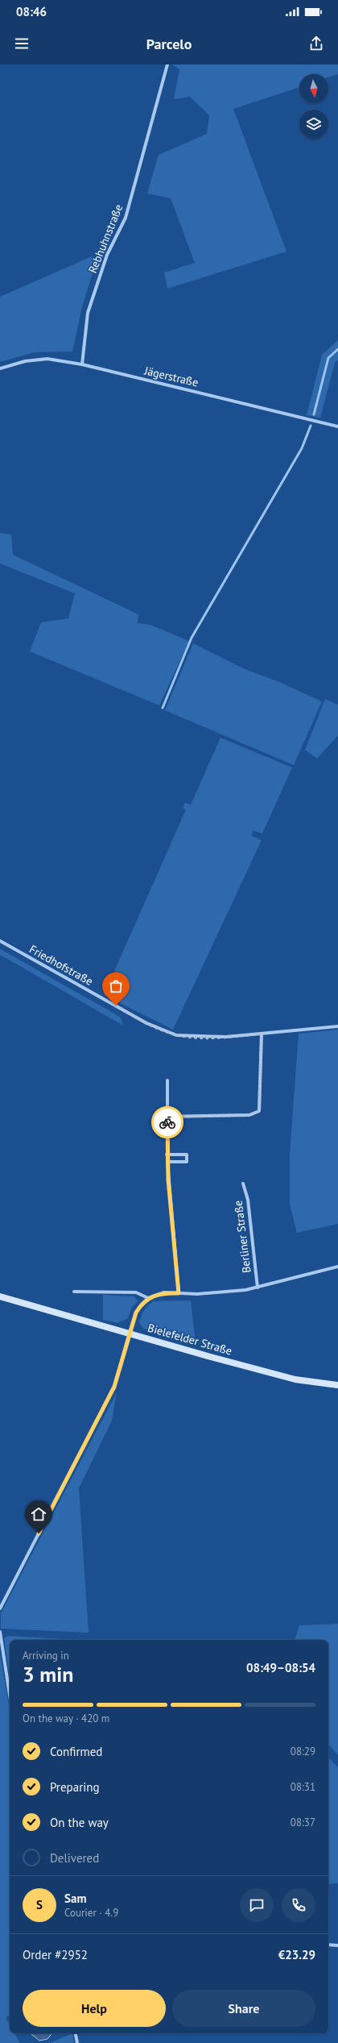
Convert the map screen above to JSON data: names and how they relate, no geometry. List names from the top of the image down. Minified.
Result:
{"streets":{"main road":["Bielefelder Straße"],"street":["Rebhuhnstraße","Jägerstraße","Friedhofstraße","Berliner Straße"]},"crossings":[["Rebhuhnstraße","Jägerstraße"]],"north":"bottom","page":{"status":"08:46","header":"Parcelo","heading":["3 min","Arriving in","08:49–08:54"],"panel":["Sam","Courier · 4.9","Order #2952","€23.29"],"bar":"On the way · 420 m","list":[["Confirmed","08:29"],["Preparing","08:31"],["On the way","08:37"],"Delivered"],"round":"S","buttons":["Help","Share"]}}
